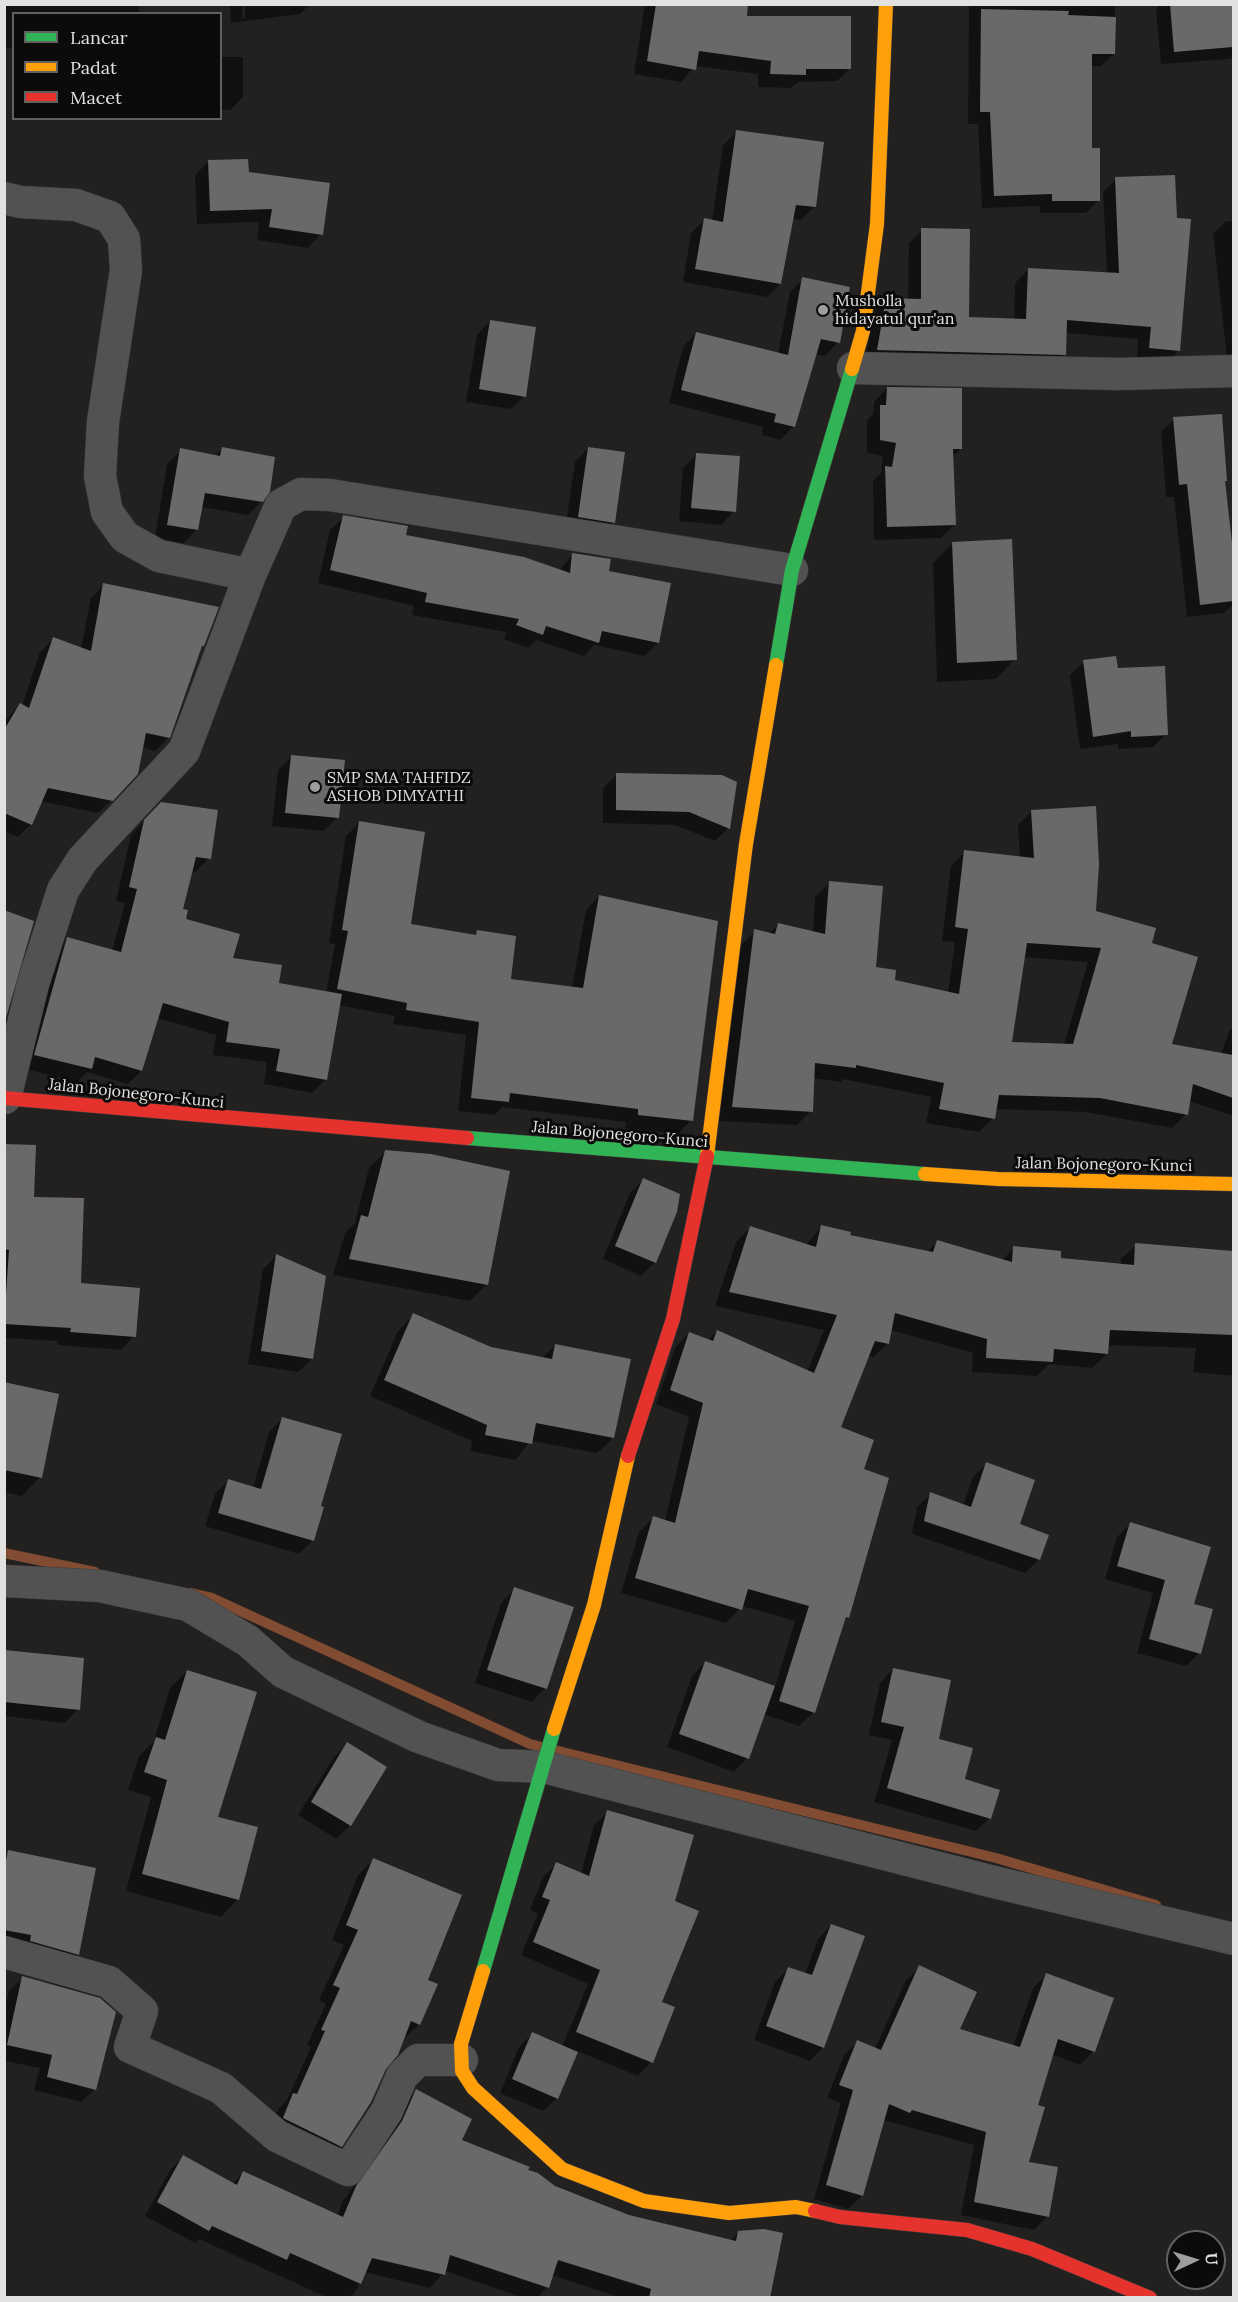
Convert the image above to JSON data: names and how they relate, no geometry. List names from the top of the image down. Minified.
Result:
{"streets":{"street":["Jalan Bojonegoro-Kunci"]},"places":["Musholla hidayatul qur'an","SMP SMA TAHFIDZ ASHOB DIMYATHI"],"legend":["Lancar","Padat","Macet"],"north":"right"}
